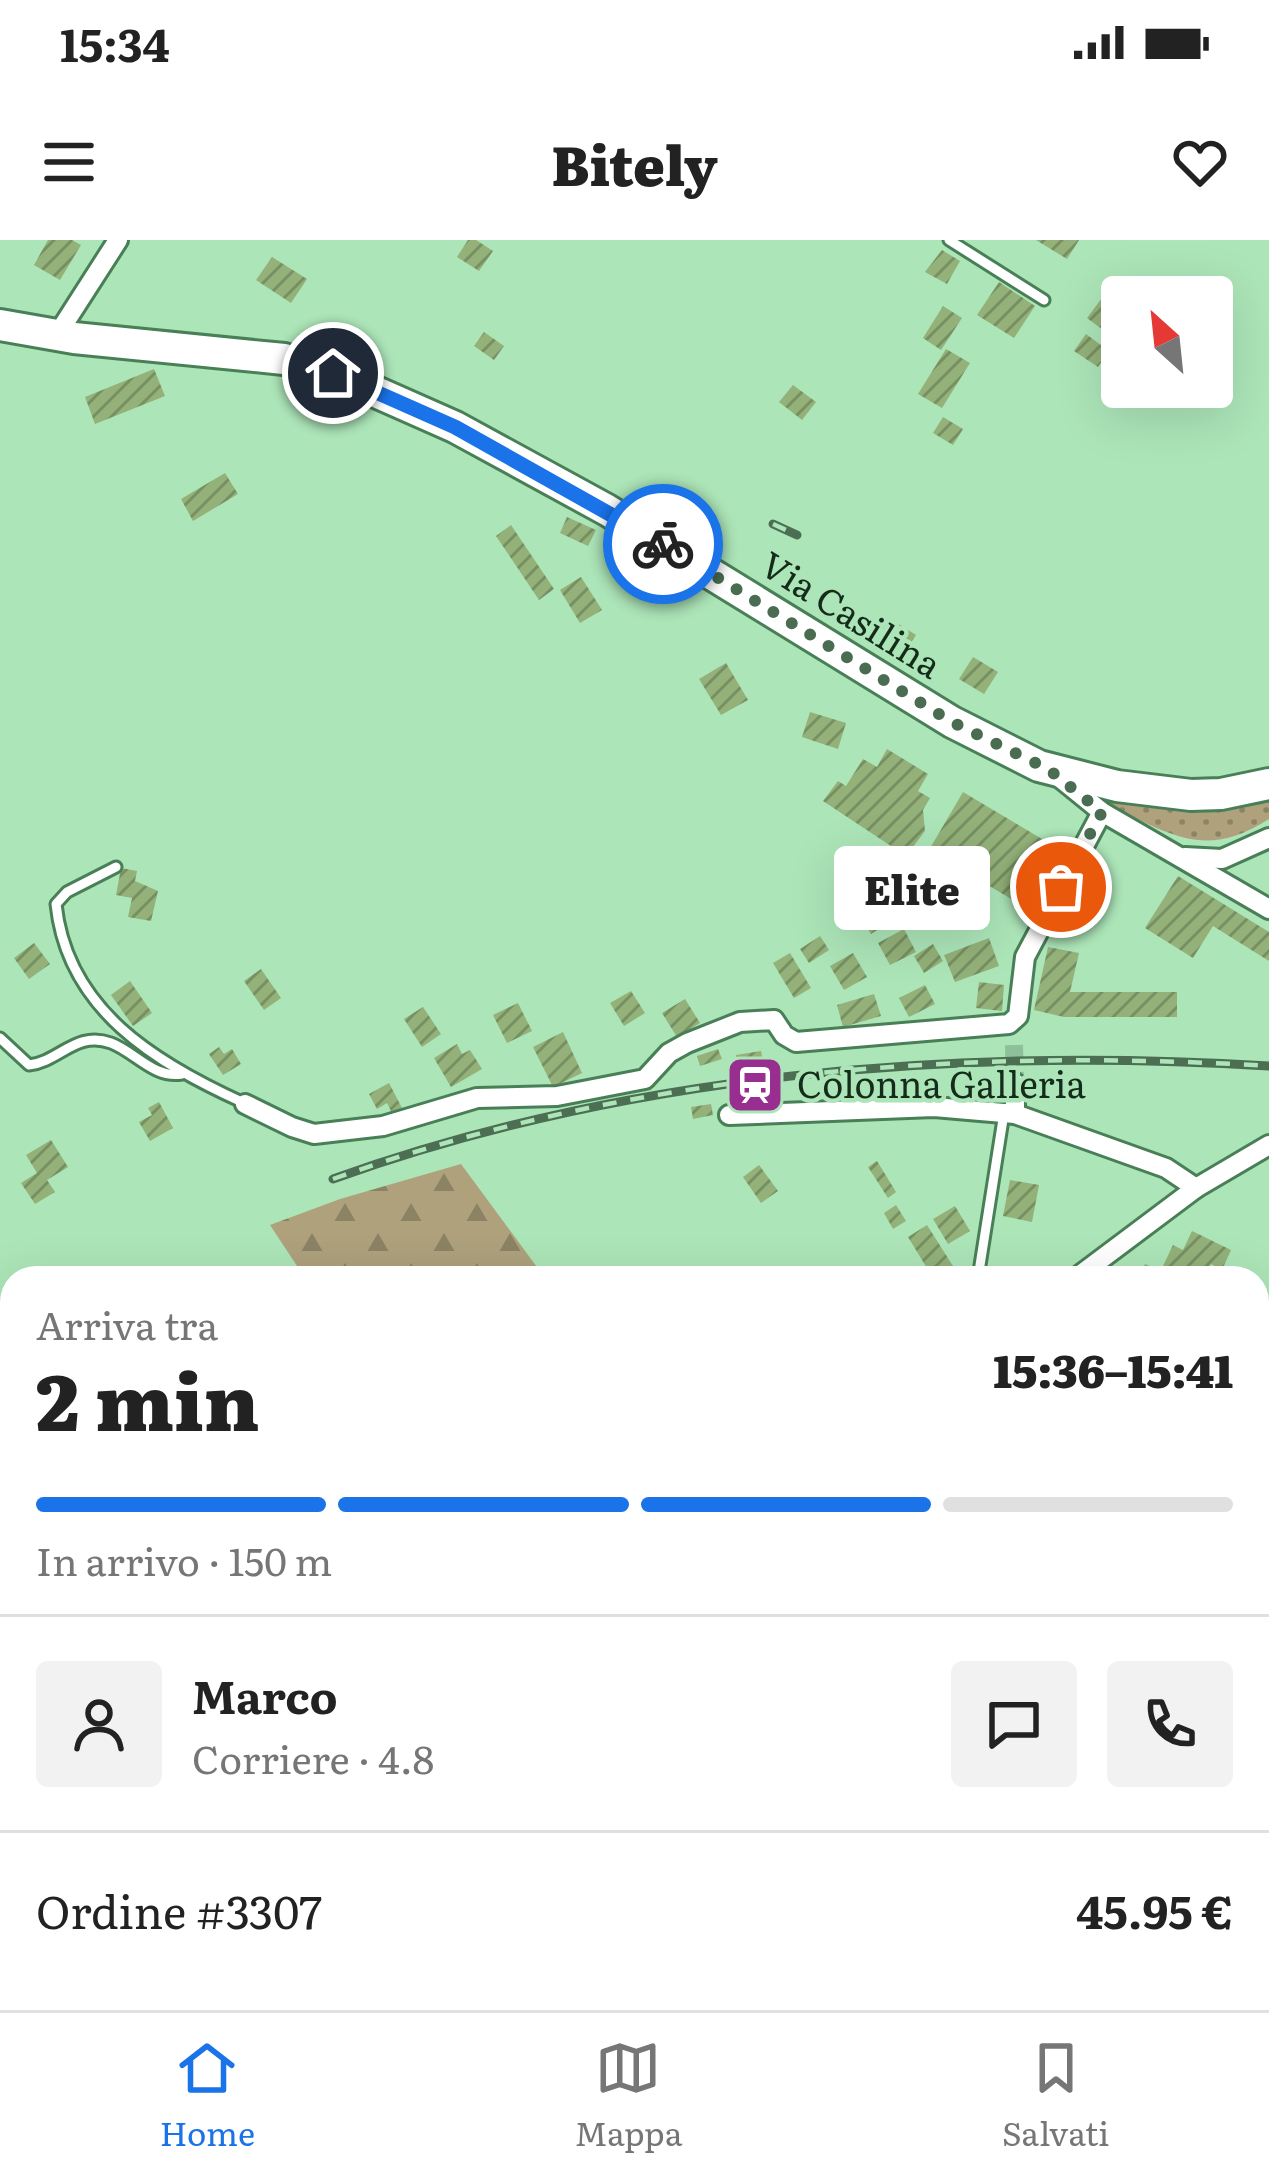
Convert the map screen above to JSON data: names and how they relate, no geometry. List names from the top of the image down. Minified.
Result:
{"streets":{"main road":["Via Casilina"]},"places":{"other":["Elite"],"station":["Colonna Galleria"]},"north":"top left","page":{"status":"15:34","header":"Bitely","bubble":"Elite","heading":["2 min","Arriva tra","15:36–15:41"],"panel":["Marco","Corriere · 4.8","Ordine #3307","45.95 €"],"bar":"In arrivo · 150 m","tabs":["Home","Mappa","Salvati"]}}
